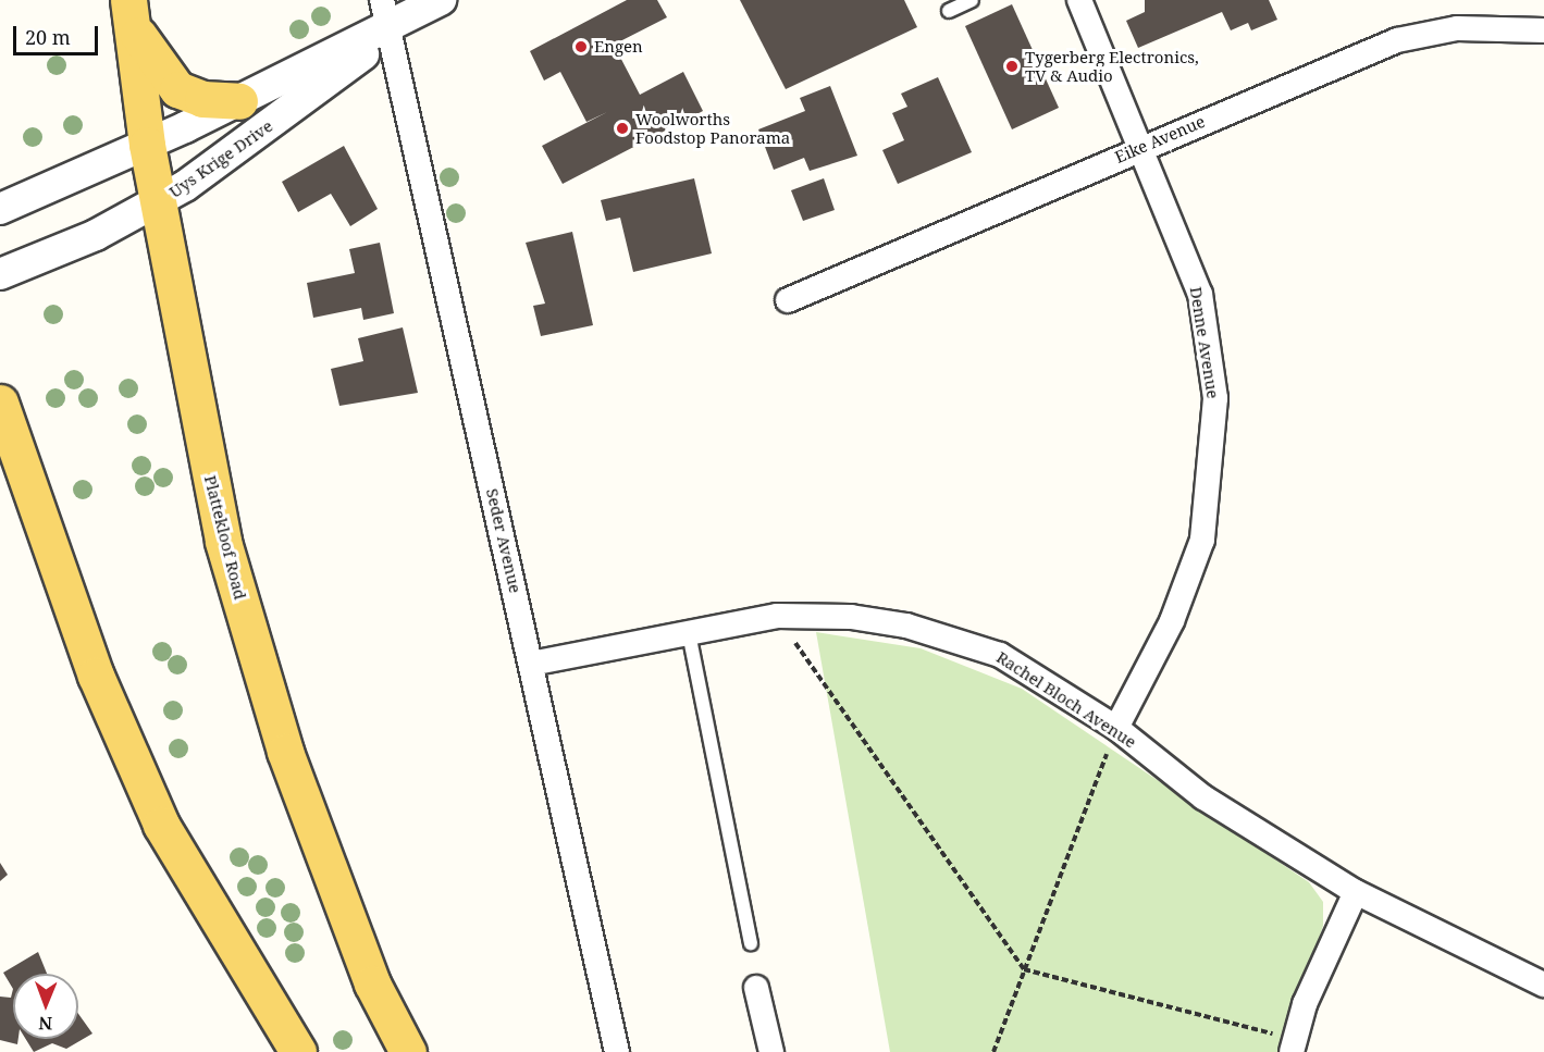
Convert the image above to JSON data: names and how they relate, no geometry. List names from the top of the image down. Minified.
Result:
{"streets":{"main road":["Plattekloof Road"],"street":["Eike Avenue","Uys Krige Drive","Denne Avenue","Seder Avenue","Rachel Bloch Avenue"]},"crossings":[["Eike Avenue","Denne Avenue"],["Uys Krige Drive","Plattekloof Road"],["Uys Krige Drive","Seder Avenue"],["Denne Avenue","Rachel Bloch Avenue"],["Seder Avenue","Rachel Bloch Avenue"]],"places":["Engen","Tygerberg Electronics, TV & Audio","Woolworths Foodstop Panorama"],"scale_bar":"20 m","north":"bottom"}
